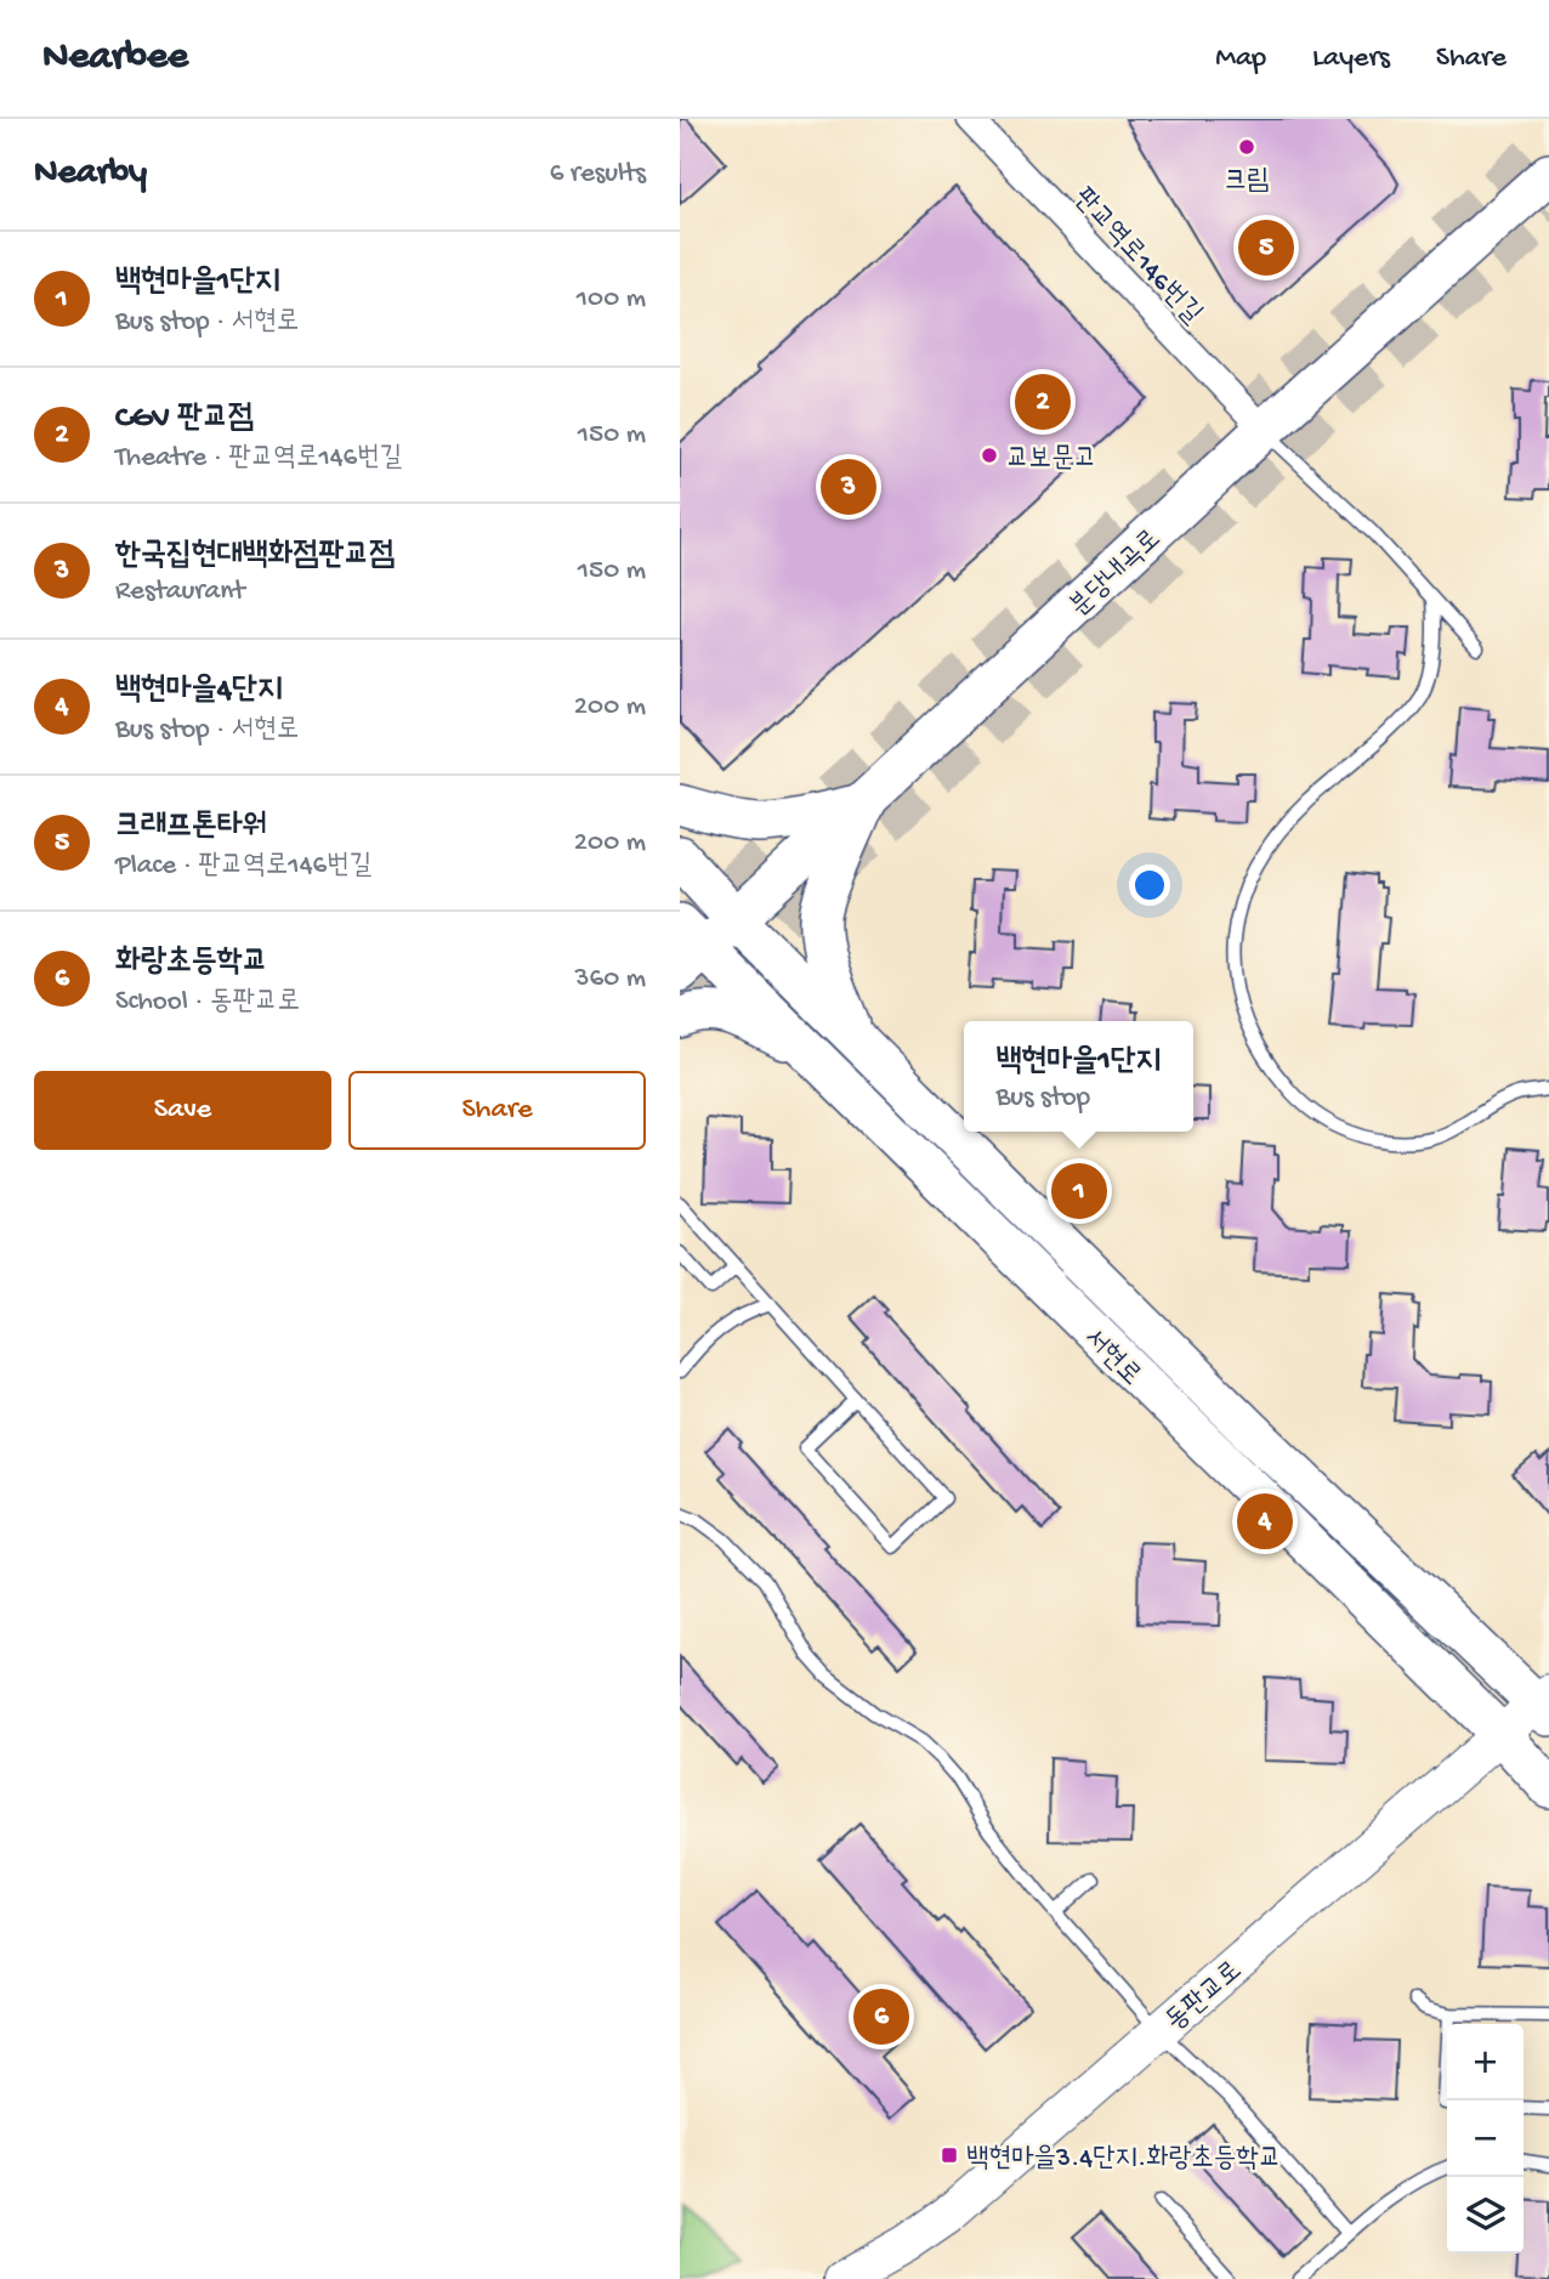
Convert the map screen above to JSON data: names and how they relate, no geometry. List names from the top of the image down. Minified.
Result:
{"streets":{"main road":["분당내곡로","서현로","동판교로"],"street":["판교역로146번길"]},"crossings":[["판교역로146번길","분당내곡로"],["분당내곡로","서현로"],["서현로","동판교로"]],"places":{"other":["크림","교보문고"],"transit":["백현마을3.4단지.화랑초등학교"]},"page":{"header":"Nearbee","nav":["Map","Layers","Share"],"heading":["Nearby","6 results"],"pins":["5","2","3","1","4","6"],"list":[{"mark":"1","name":"백현마을1단지","note":"Bus stop · 서현로","value":"100 m"},{"mark":"2","name":"CGV 판교점","note":"Theatre · 판교역로146번길","value":"150 m"},{"mark":"3","name":"한국집현대백화점판교점","note":"Restaurant","value":"150 m"},{"mark":"4","name":"백현마을4단지","note":"Bus stop · 서현로","value":"200 m"},{"mark":"5","name":"크래프톤타워","note":"Place · 판교역로146번길","value":"200 m"},{"mark":"6","name":"화랑초등학교","note":"School · 동판교로","value":"360 m"}],"popup":["백현마을1단지","Bus stop"],"buttons":["Save","Share"],"map_buttons":["+","−"]}}
